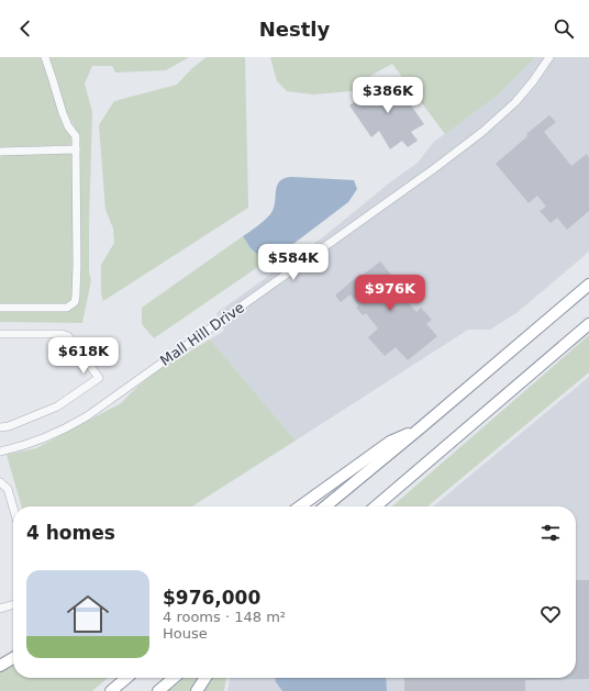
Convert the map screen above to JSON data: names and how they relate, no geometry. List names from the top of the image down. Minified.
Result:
{"streets":{"street":["Mall Hill Drive"]},"page":{"header":"Nestly","price":["$386K","$584K","$976K","$618K"],"heading":"4 homes","list":[{"name":"$976,000","note":"4 rooms · 148 m² · House"}]}}
